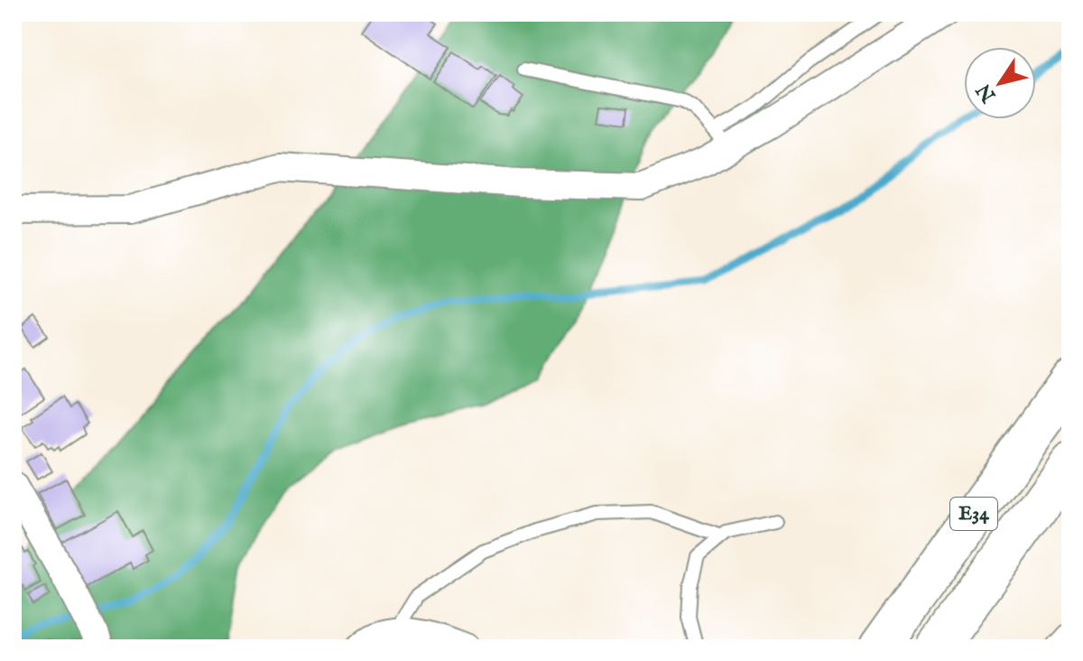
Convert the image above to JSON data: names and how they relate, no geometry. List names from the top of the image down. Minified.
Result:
{"streets":{"highway":["E34"]},"north":"bottom left"}
